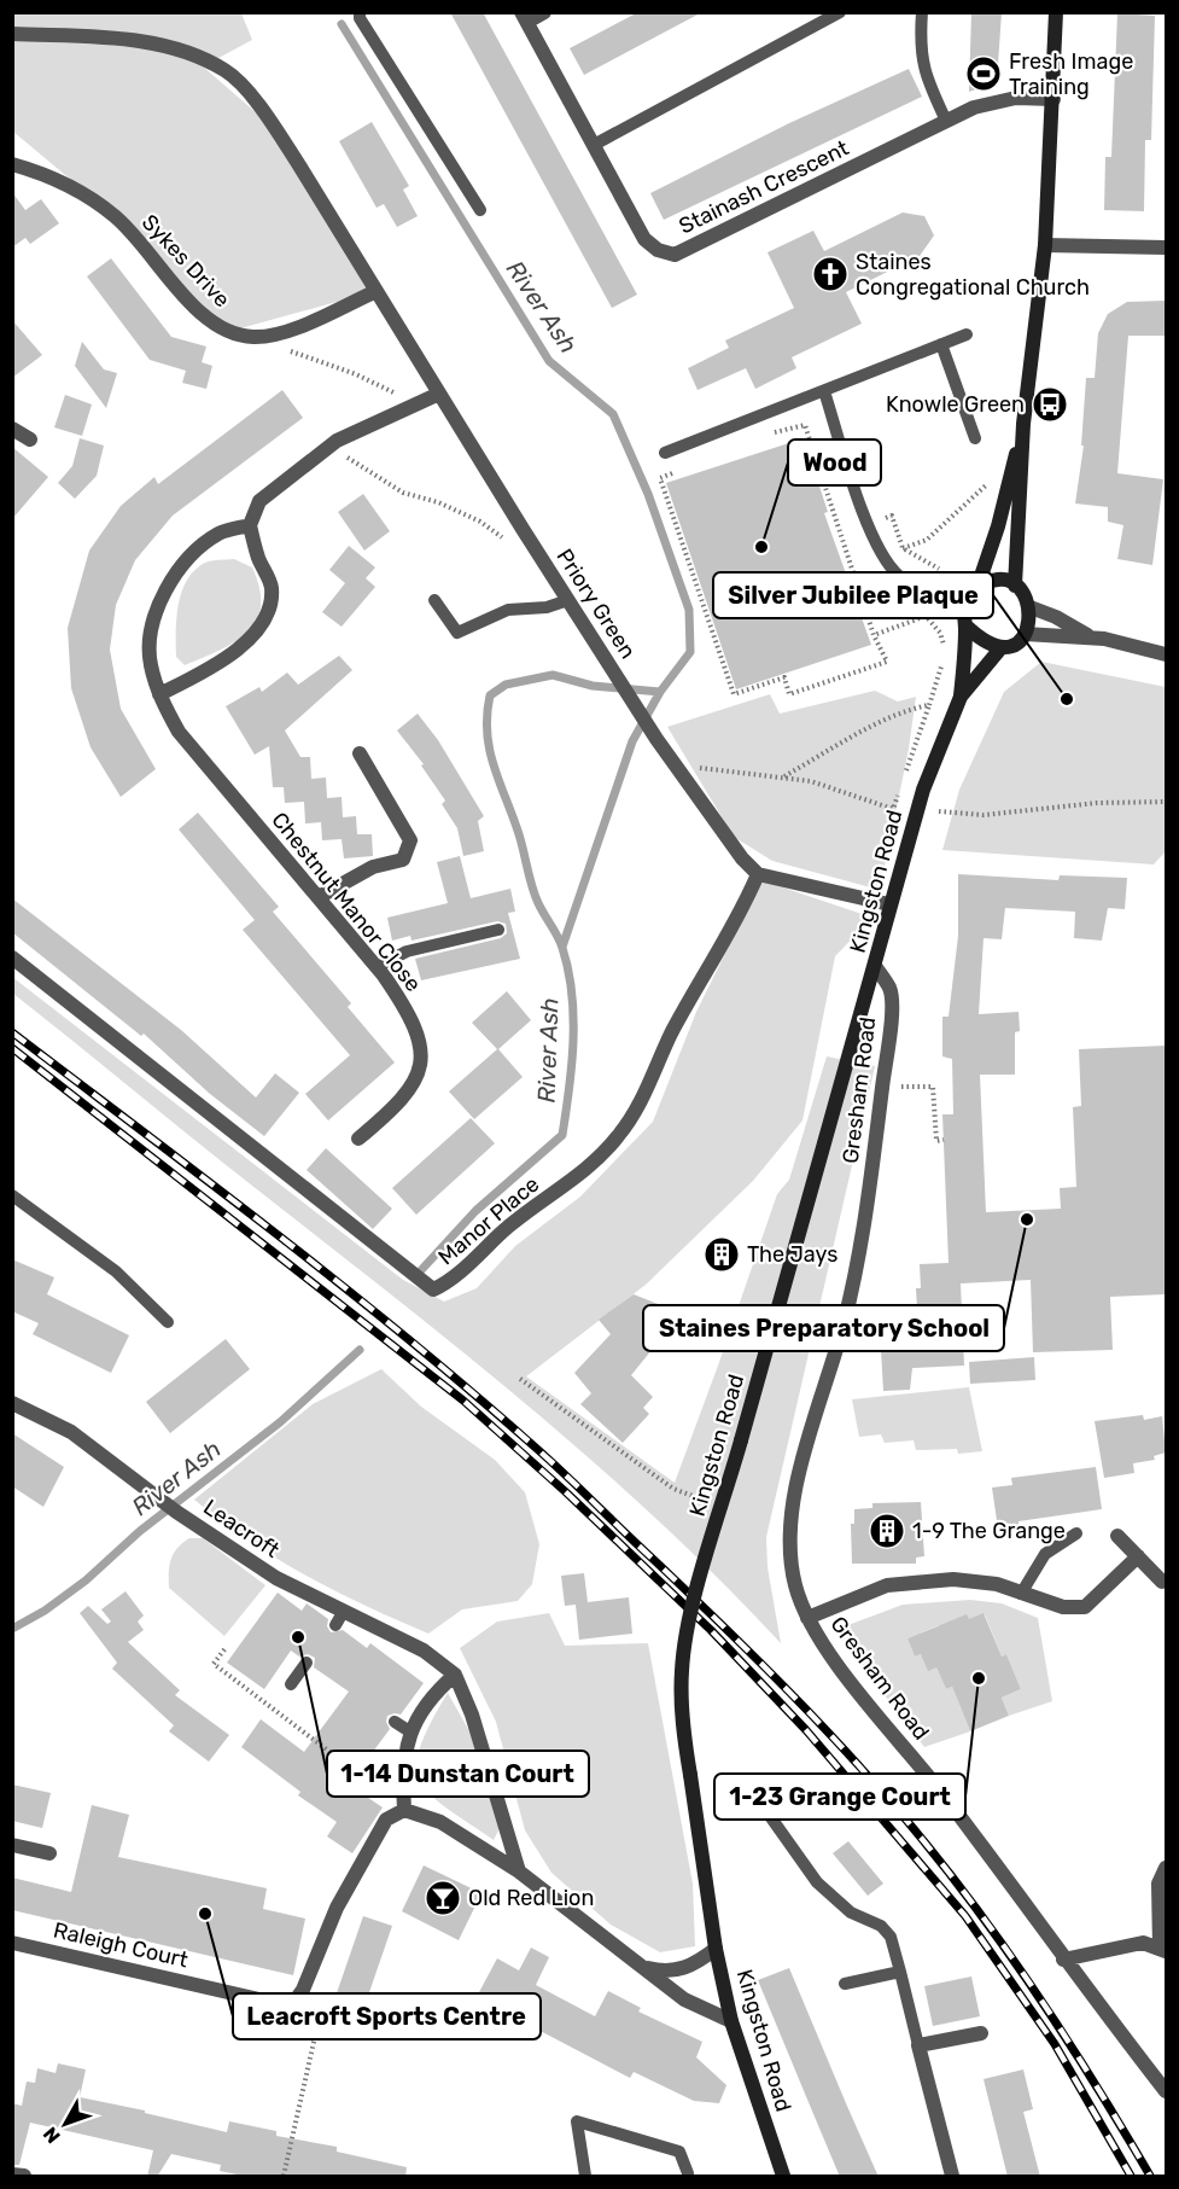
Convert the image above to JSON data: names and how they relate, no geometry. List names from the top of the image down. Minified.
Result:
{"streets":{"street":["Stainash Crescent","Sykes Drive","Priory Green","Kingston Road","Chestnut Manor Close","Gresham Road","Manor Place","Leacroft","Raleigh Court"]},"crossings":[["Sykes Drive","Priory Green"],["Priory Green","Manor Place"],["Kingston Road","Gresham Road"]],"water":["River Ash"],"places":{"sports":["Fresh Image Training"],"church":["Staines Congregational Church"],"bus stop":["Knowle Green"],"other":["Wood","Silver Jubilee Plaque","Staines Preparatory School","1-14 Dunstan Court","1-23 Grange Court","Leacroft Sports Centre"],"building":["The Jays","1-9 The Grange"],"bar":["Old Red Lion"]},"north":"bottom left"}
